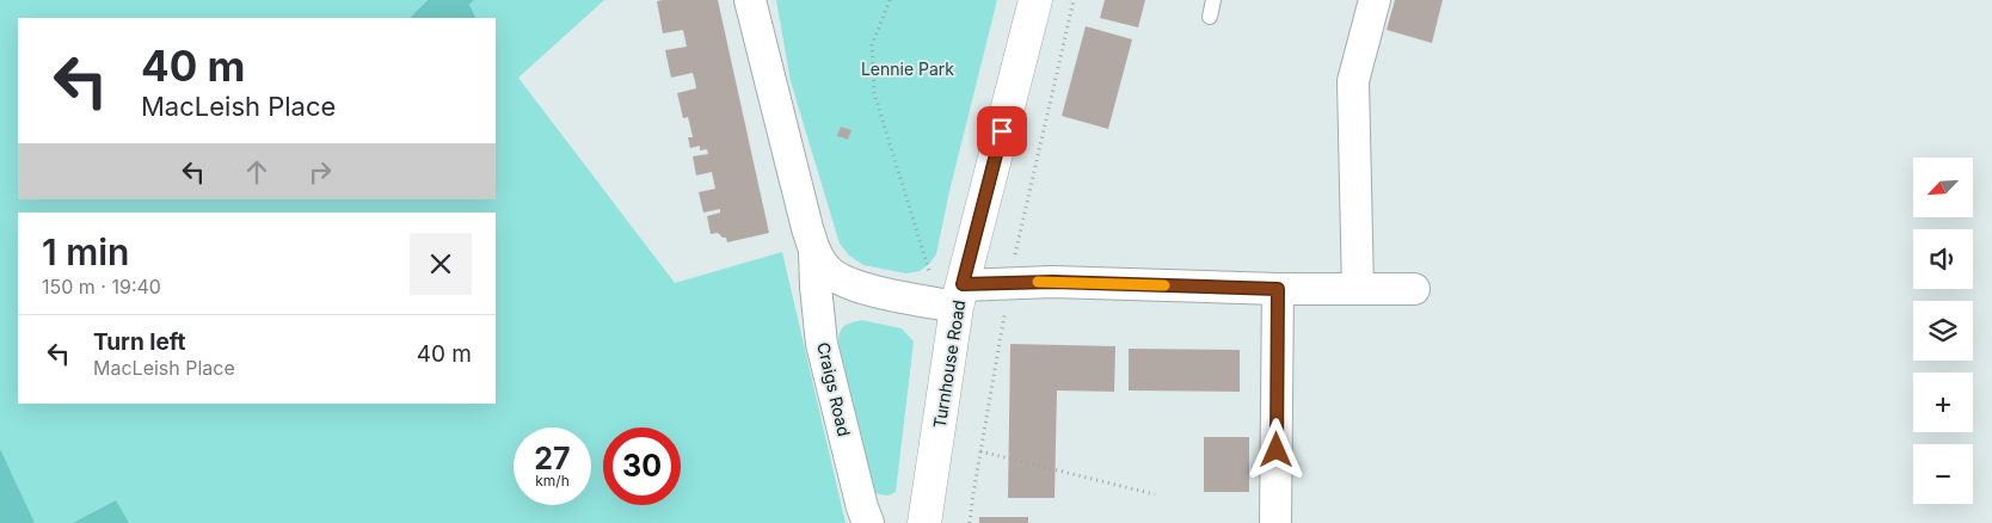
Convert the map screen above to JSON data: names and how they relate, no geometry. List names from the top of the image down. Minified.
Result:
{"streets":{"street":["Turnhouse Road","Craigs Road"]},"crossings":[["Turnhouse Road","Craigs Road"]],"parks":["Lennie Park"],"north":"bottom left","page":{"turn":["40 m","MacLeish Place"],"map_buttons":["+","−"],"heading":["1 min","150 m · 19:40"],"list":[{"name":"Turn left","note":"MacLeish Place","value":"40 m"}],"speed":"27 km/h","limit":"30"}}
